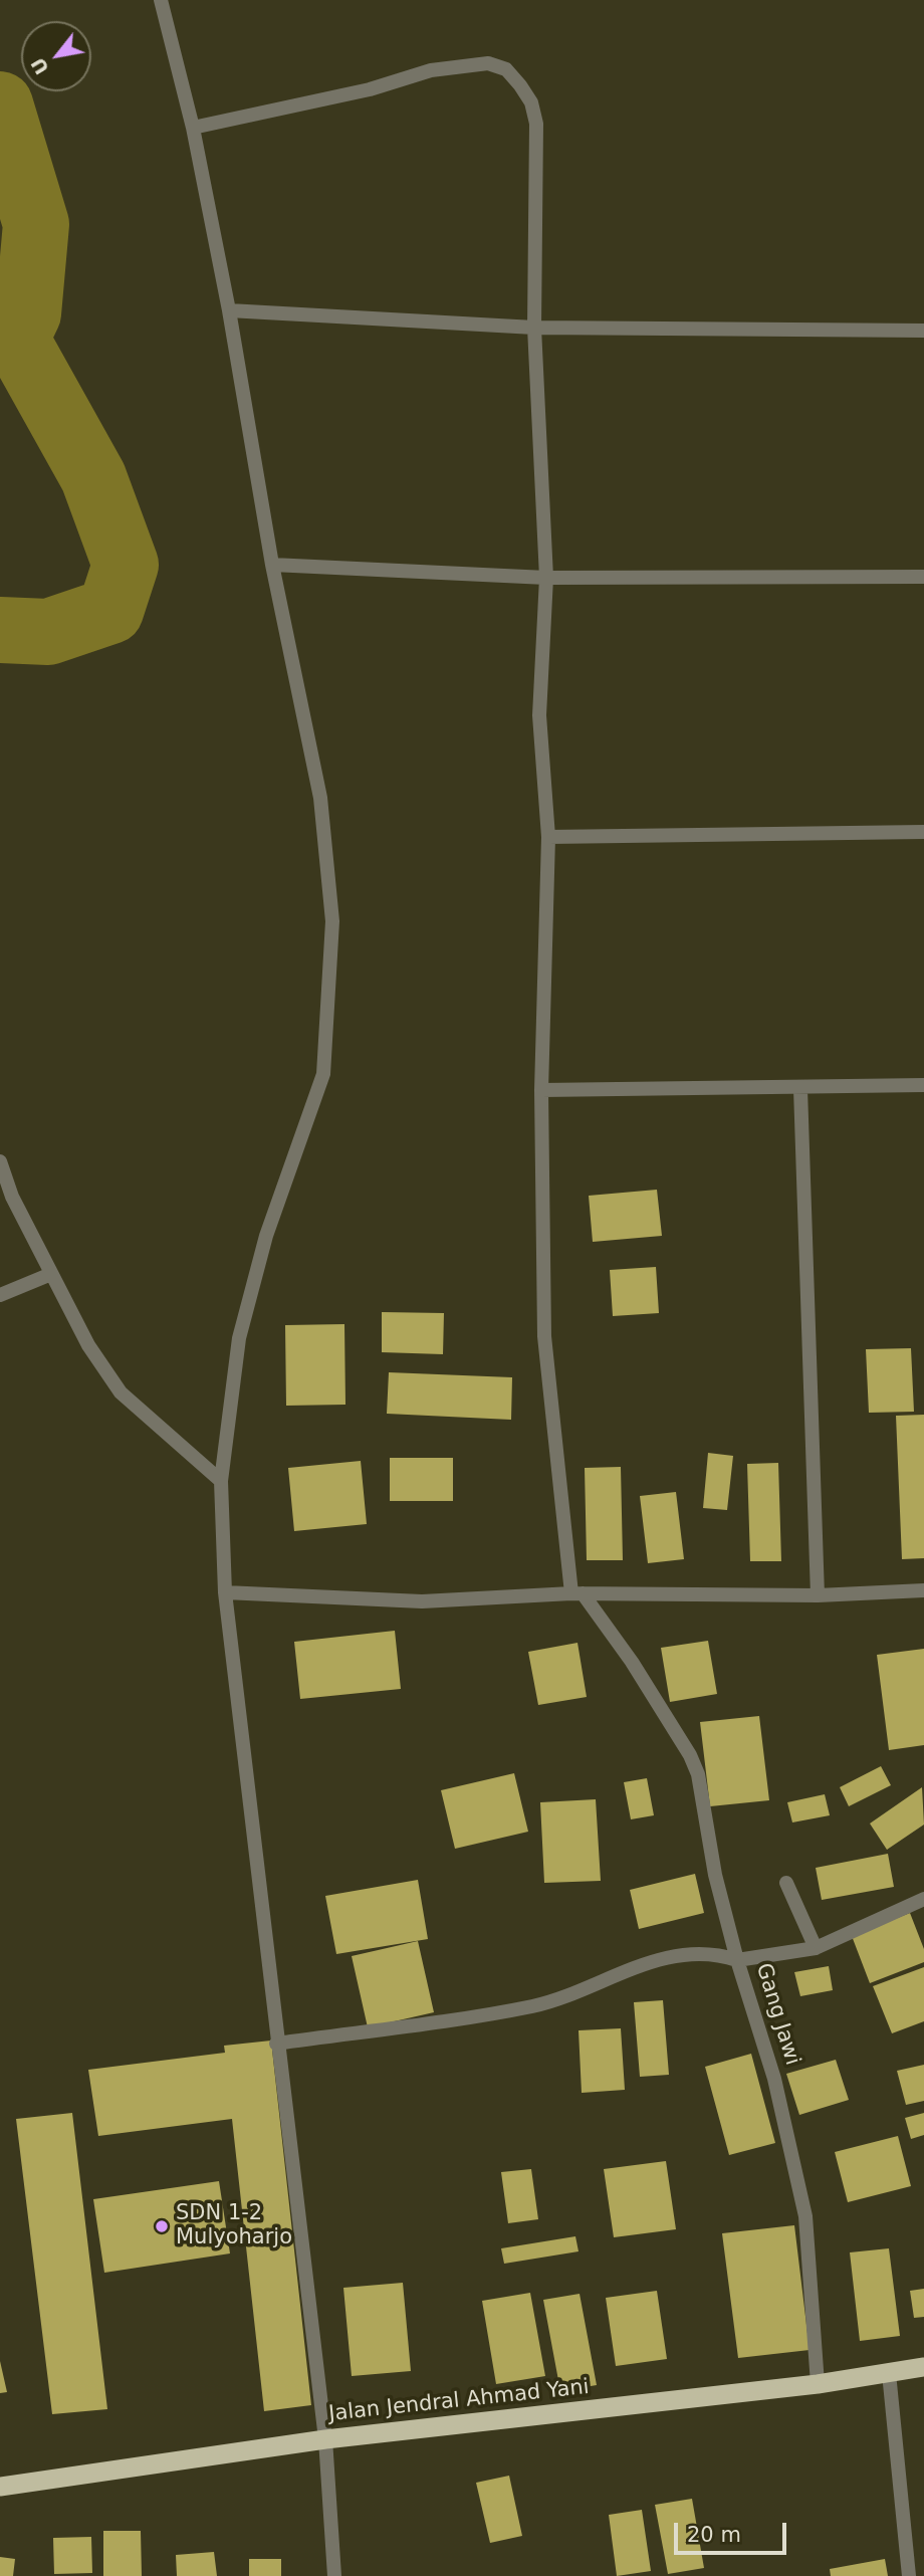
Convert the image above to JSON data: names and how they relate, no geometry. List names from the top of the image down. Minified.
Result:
{"streets":{"highway":["Jalan Jendral Ahmad Yani"],"street":["Gang Jawi"]},"crossings":[["Gang Jawi","Jalan Jendral Ahmad Yani"]],"places":["SDN 1-2 Mulyoharjo"],"scale_bar":"20 m","north":"bottom left"}
